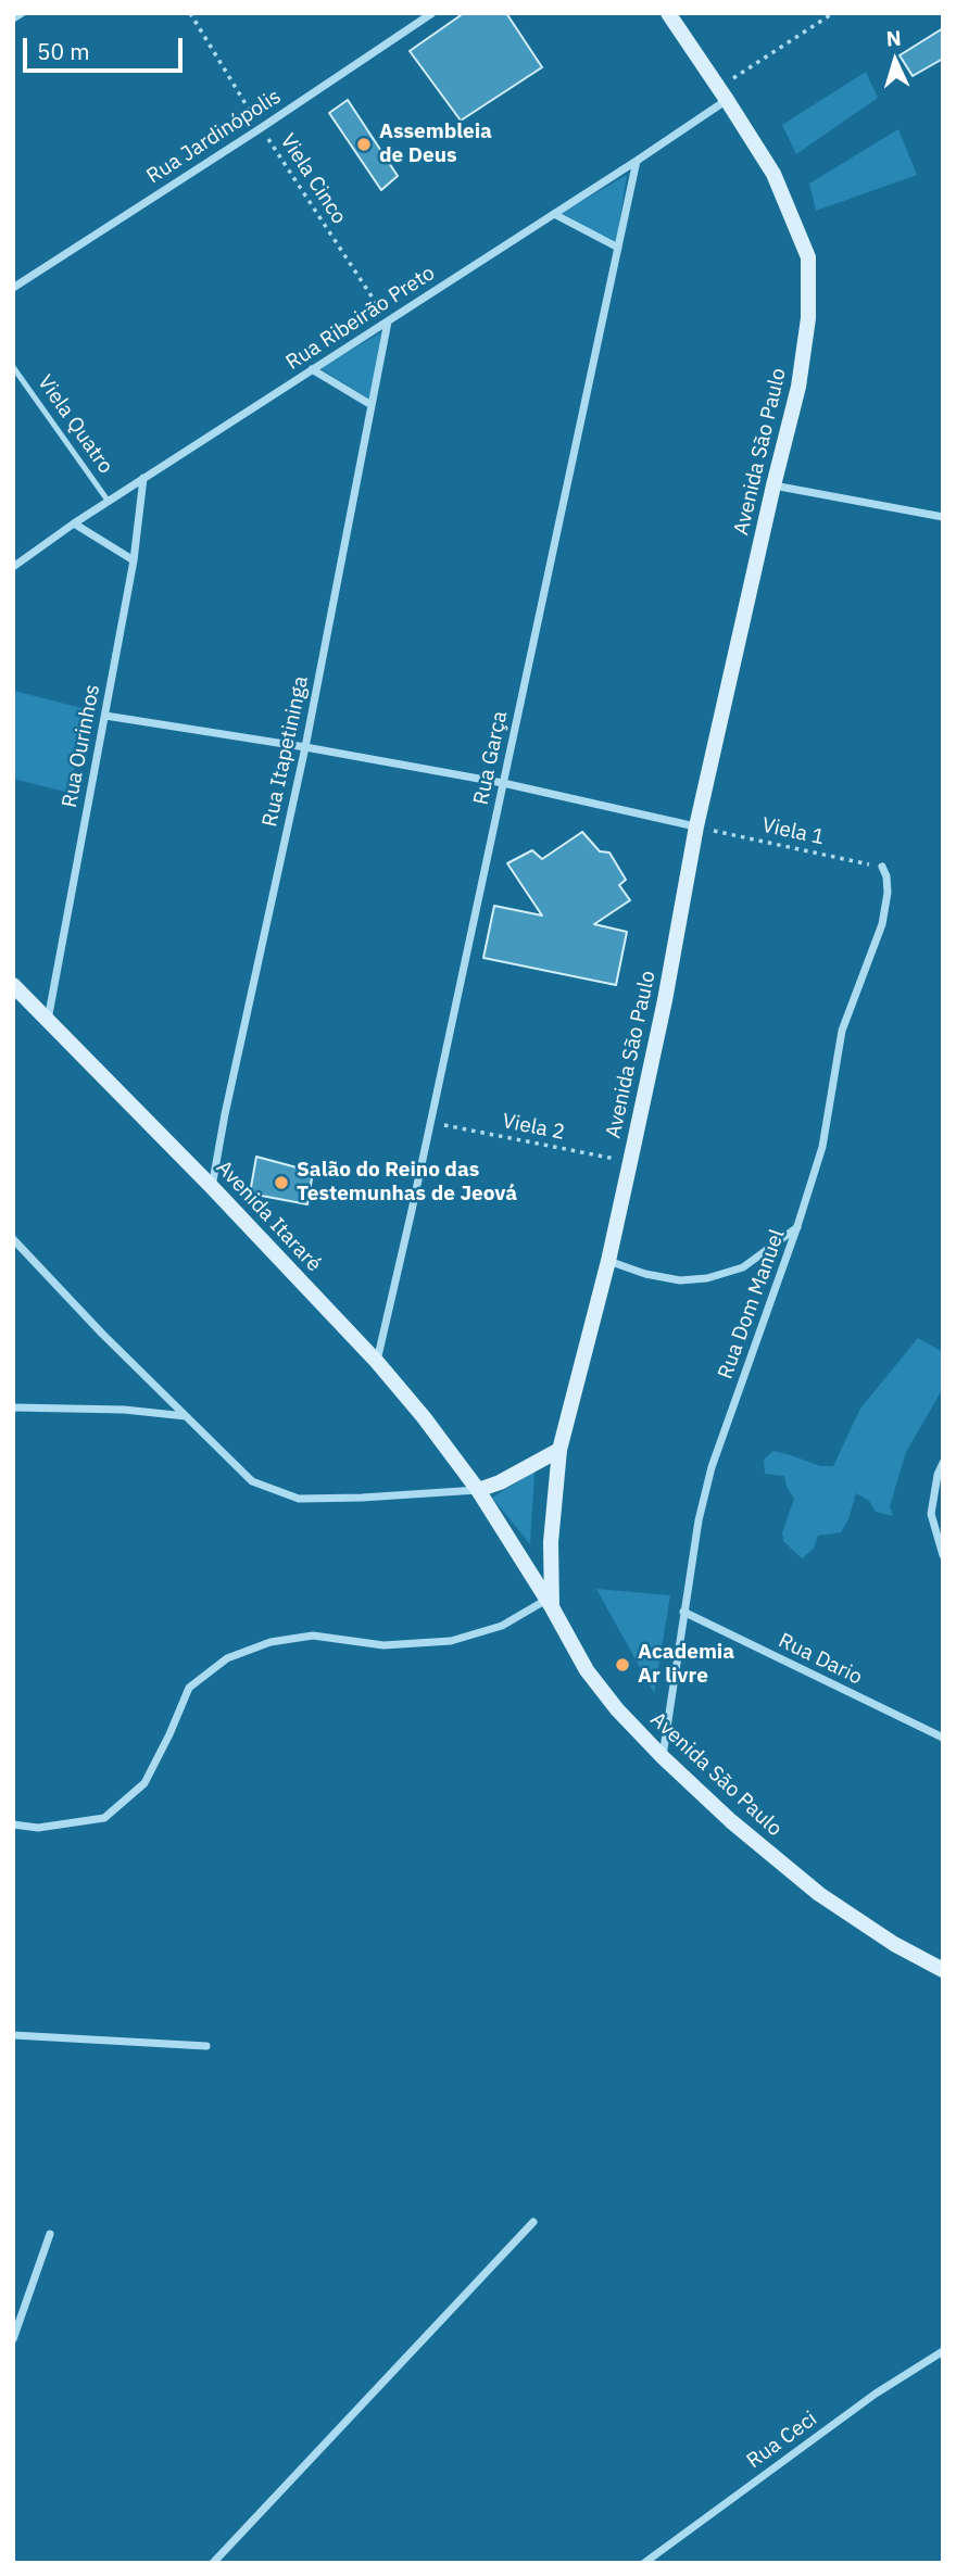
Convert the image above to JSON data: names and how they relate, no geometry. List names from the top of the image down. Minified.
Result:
{"streets":{"main road":["Avenida São Paulo","Avenida Itararé"],"street":["Rua Jardinópolis","Rua Ribeirão Preto","Rua Ourinhos","Rua Itapetininga","Rua Garça","Rua Dom Manuel","Rua Dario","Rua Ceci"],"lane":["Viela Quatro"],"path":["Viela Cinco","Viela 1","Viela 2"]},"crossings":[["Rua Jardinópolis","Viela Cinco"],["Viela Cinco","Rua Ribeirão Preto"],["Viela Cinco","Rua Itapetininga"],["Rua Ribeirão Preto","Viela Quatro"],["Rua Ribeirão Preto","Avenida São Paulo"],["Rua Ribeirão Preto","Rua Ourinhos"],["Rua Ribeirão Preto","Rua Itapetininga"],["Rua Ribeirão Preto","Rua Garça"],["Avenida São Paulo","Viela 1"],["Avenida São Paulo","Viela 2"],["Avenida São Paulo","Avenida Itararé"],["Avenida São Paulo","Rua Dom Manuel"],["Rua Ourinhos","Avenida Itararé"],["Rua Itapetininga","Avenida Itararé"],["Rua Garça","Viela 2"],["Rua Garça","Avenida Itararé"],["Viela 1","Rua Dom Manuel"],["Rua Dom Manuel","Rua Dario"]],"places":["Assembleia de Deus","Salão do Reino das Testemunhas de Jeová","Academia Ar livre"],"scale_bar":"50 m","north":"top"}
